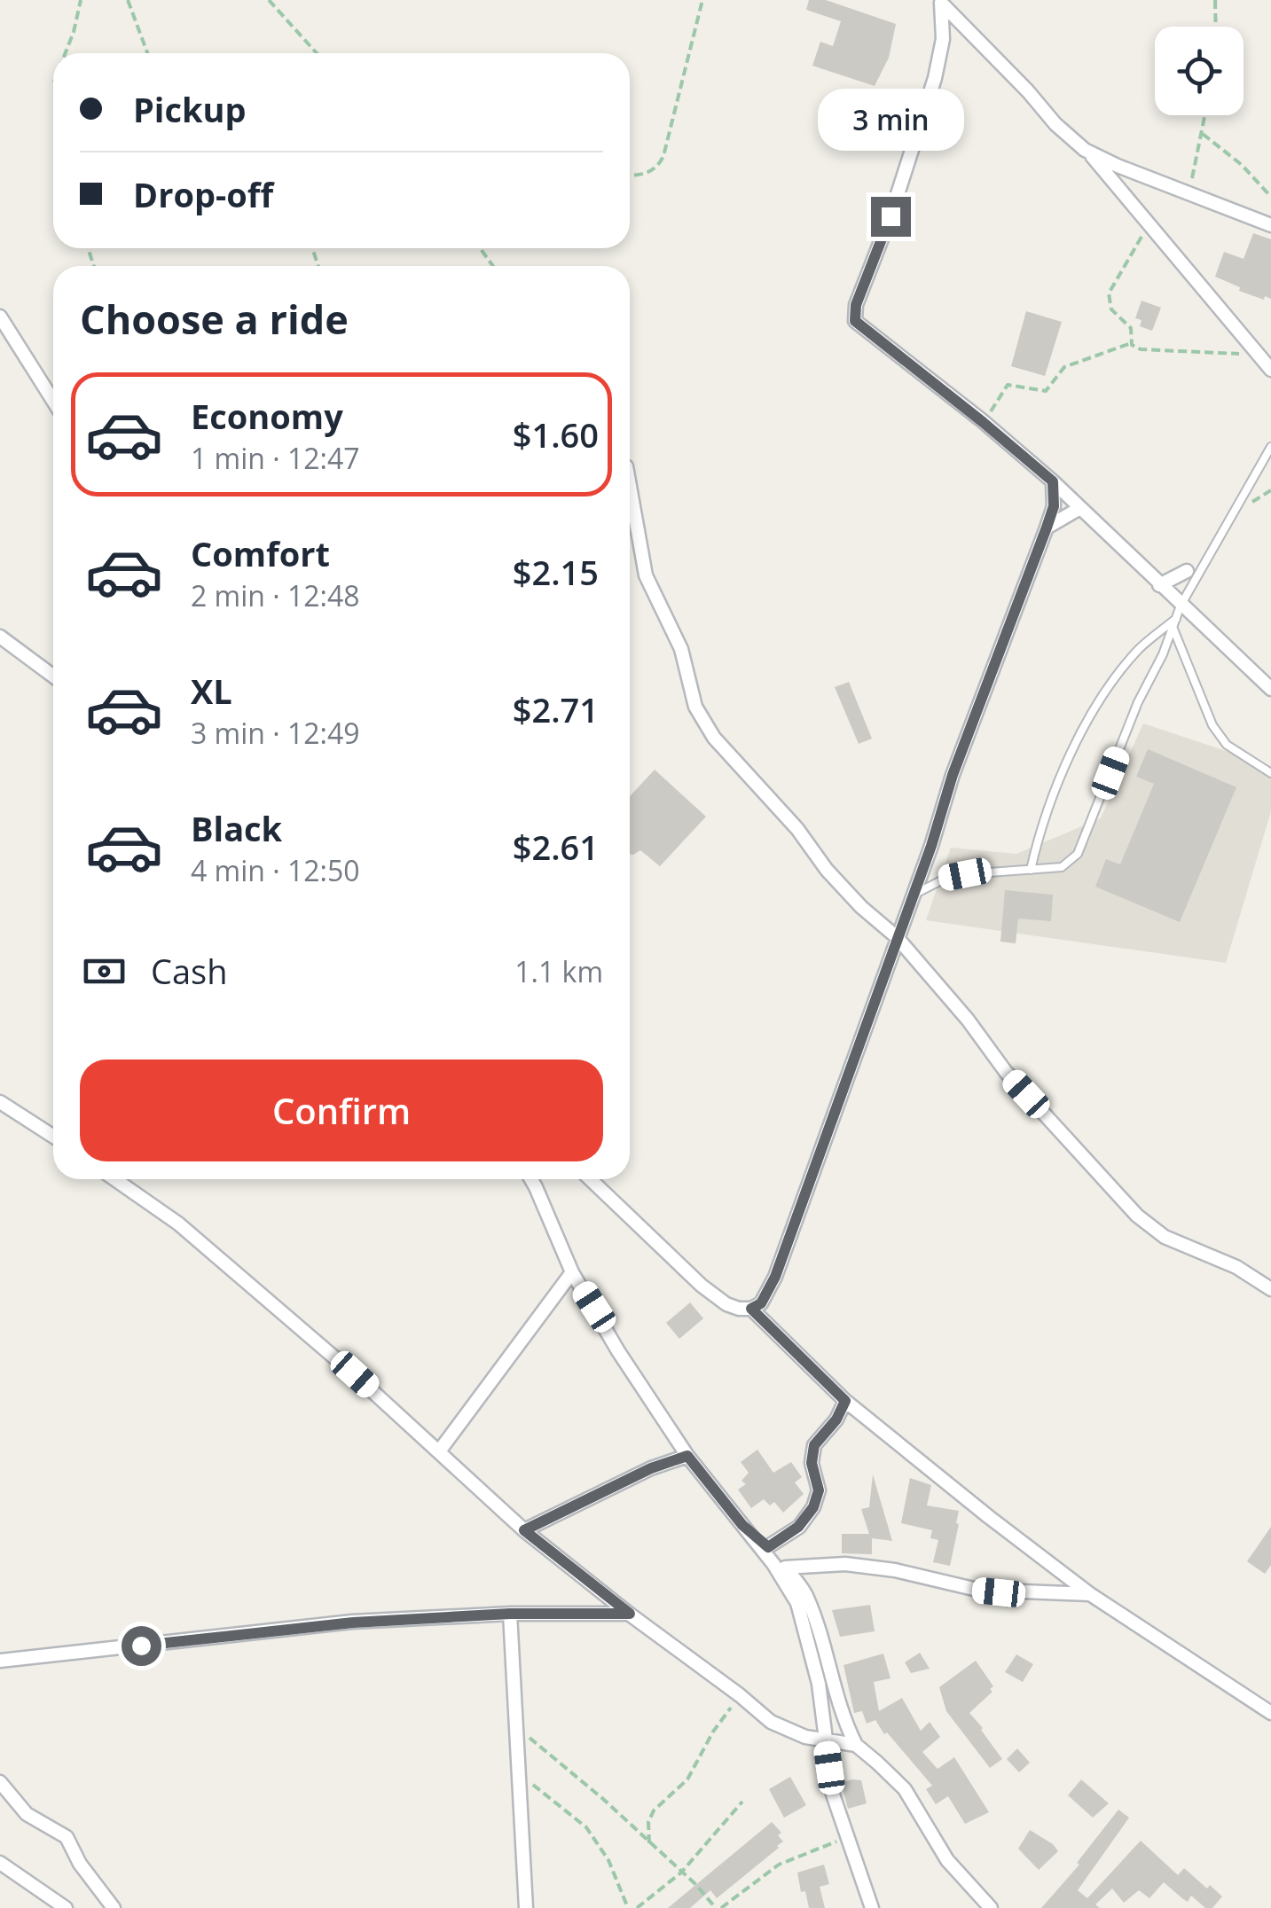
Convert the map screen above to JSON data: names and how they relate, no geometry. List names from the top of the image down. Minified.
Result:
{"page":{"banner":["Pickup","Drop-off"],"bubble":"3 min","heading":"Choose a ride","list":[{"name":"Economy","note":"1 min · 12:47","value":"$1.60"},{"name":"Comfort","note":"2 min · 12:48","value":"$2.15"},{"name":"XL","note":"3 min · 12:49","value":"$2.71"},{"name":"Black","note":"4 min · 12:50","value":"$2.61"}],"pay":["Cash","1.1 km"],"buttons":"Confirm"}}
